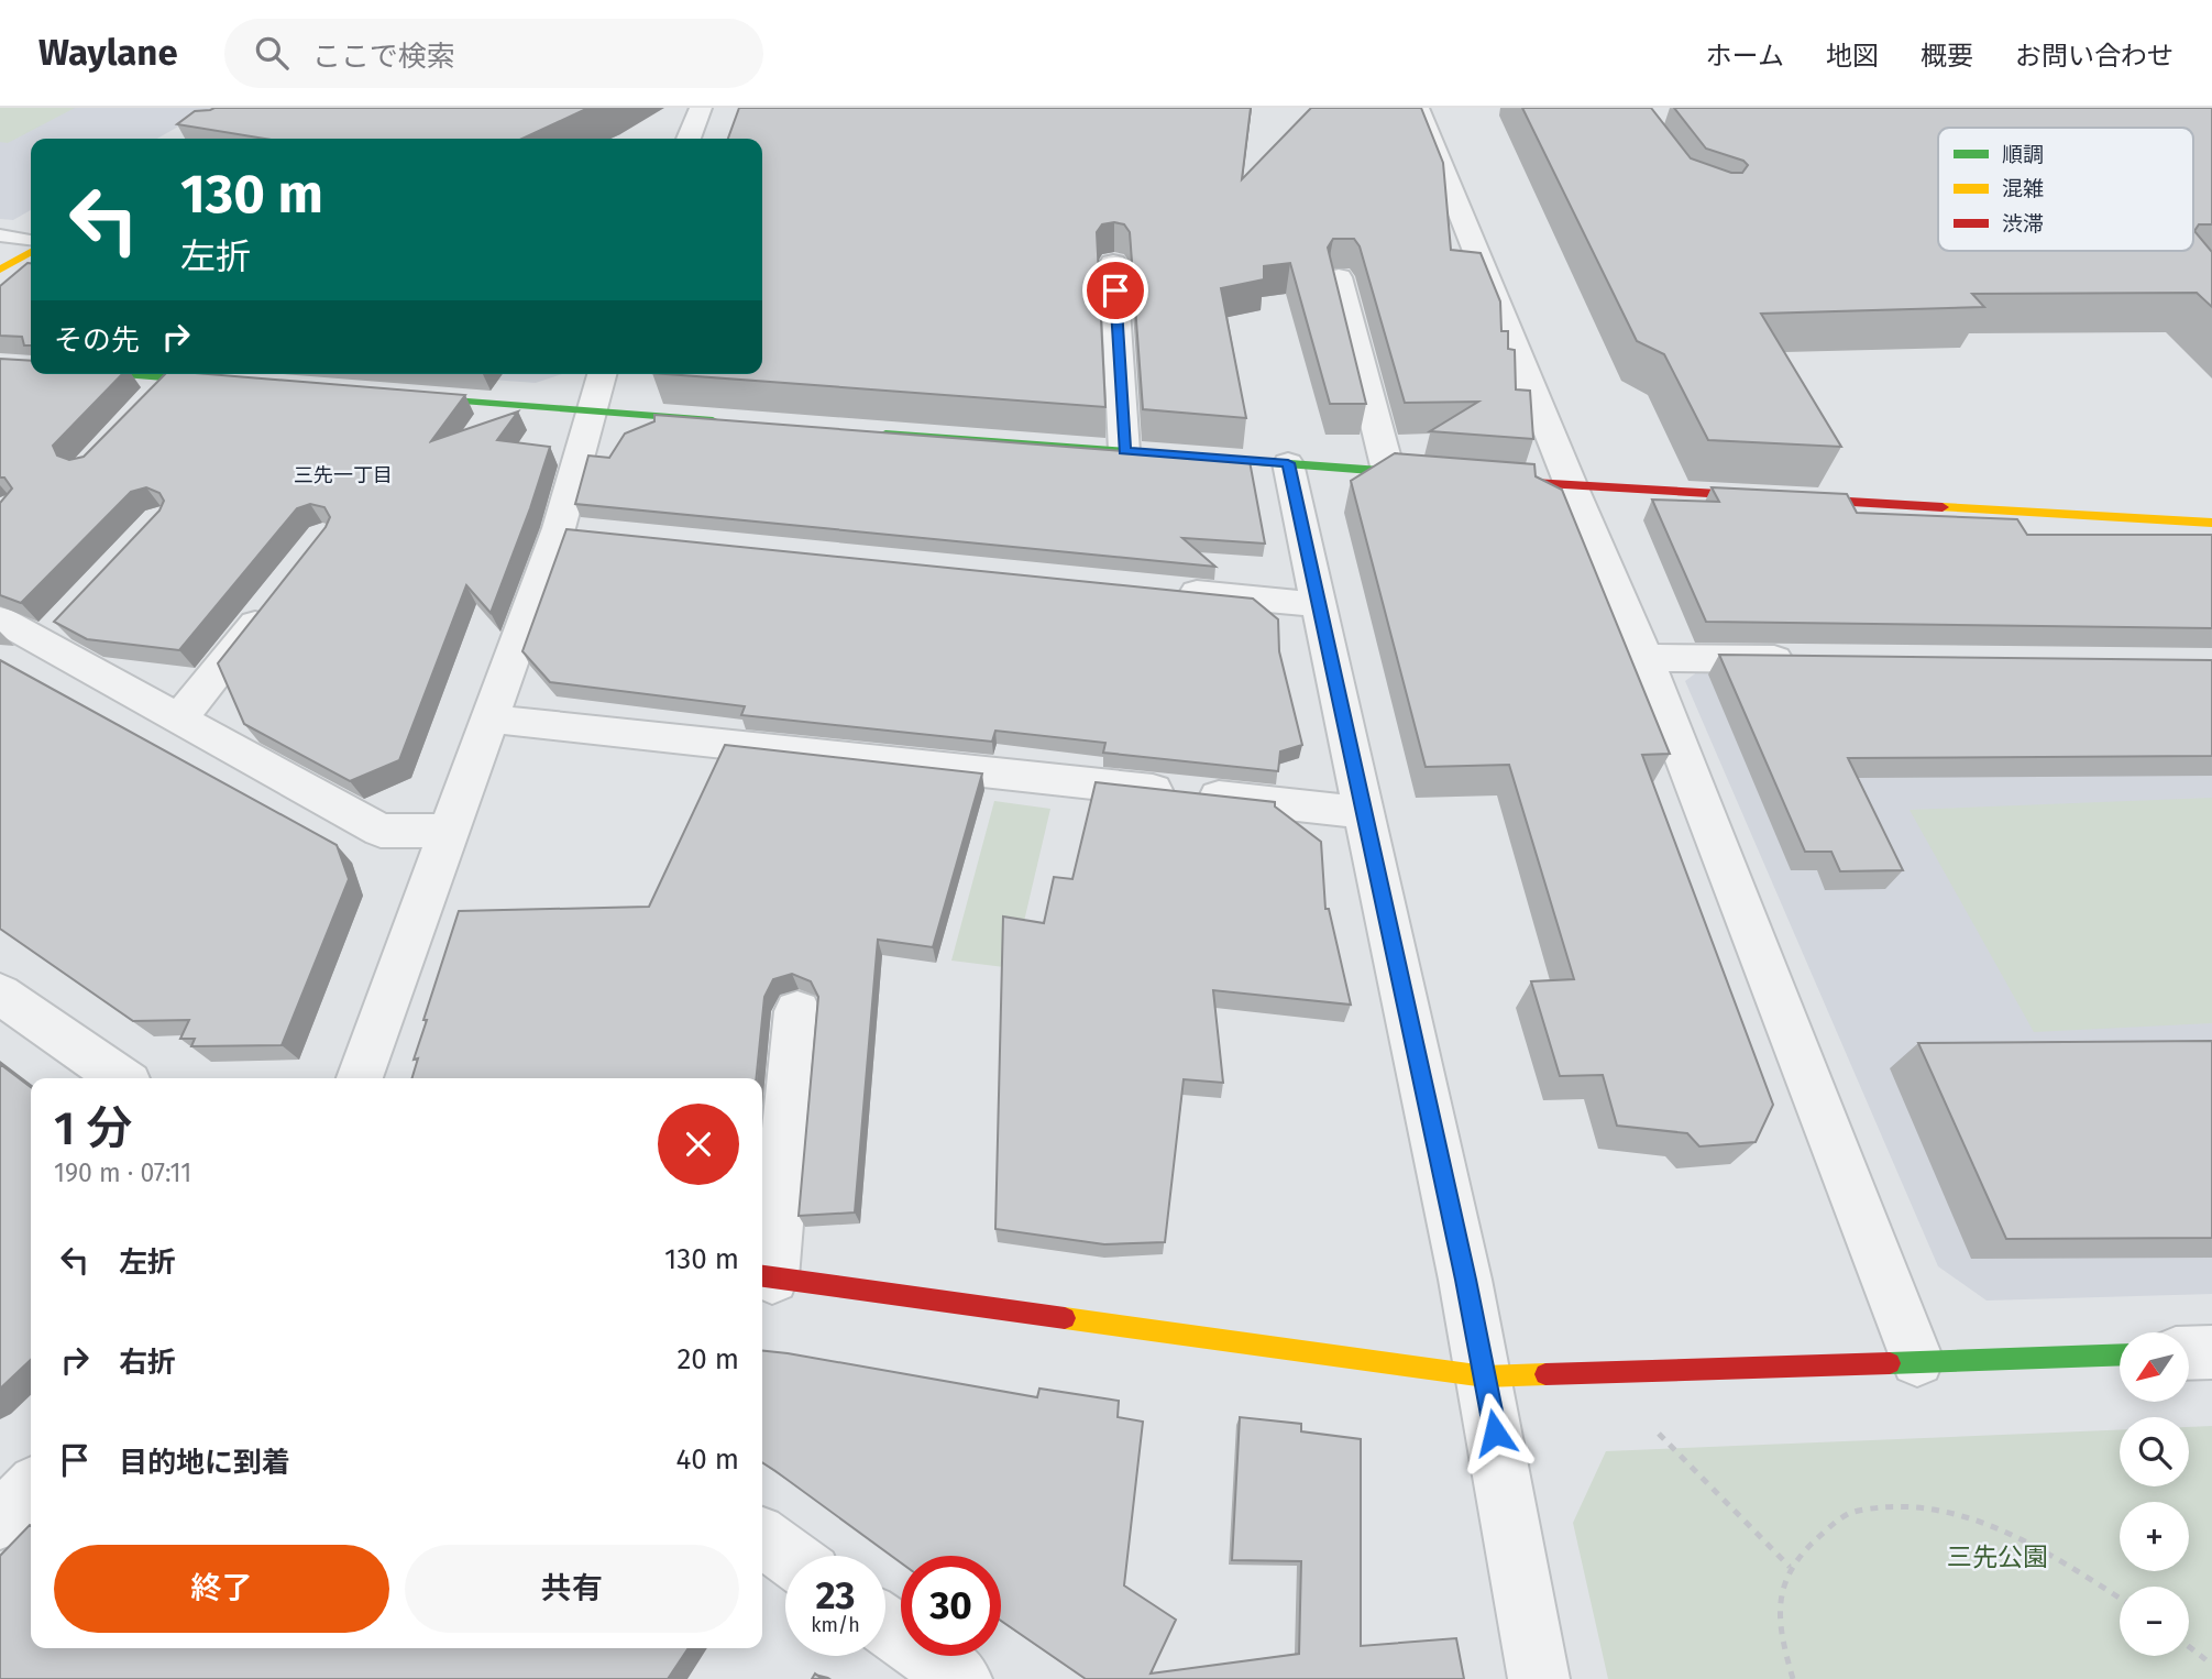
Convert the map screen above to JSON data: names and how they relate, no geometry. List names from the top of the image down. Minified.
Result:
{"districts":["三先一丁目"],"parks":["三先公園"],"legend":["順調","混雑","渋滞"],"north":"bottom left","page":{"header":"Waylane","search":"ここで検索","nav":["ホーム","地図","概要","お問い合わせ"],"turn":["130 m","左折"],"then":"その先","heading":["1 分","190 m · 07:11"],"list":[{"name":"左折","value":"130 m"},{"name":"右折","value":"20 m"},{"name":"目的地に到着","value":"40 m"}],"map_buttons":["+","−"],"buttons":["終了","共有"],"speed":"23 km/h","limit":"30"}}
